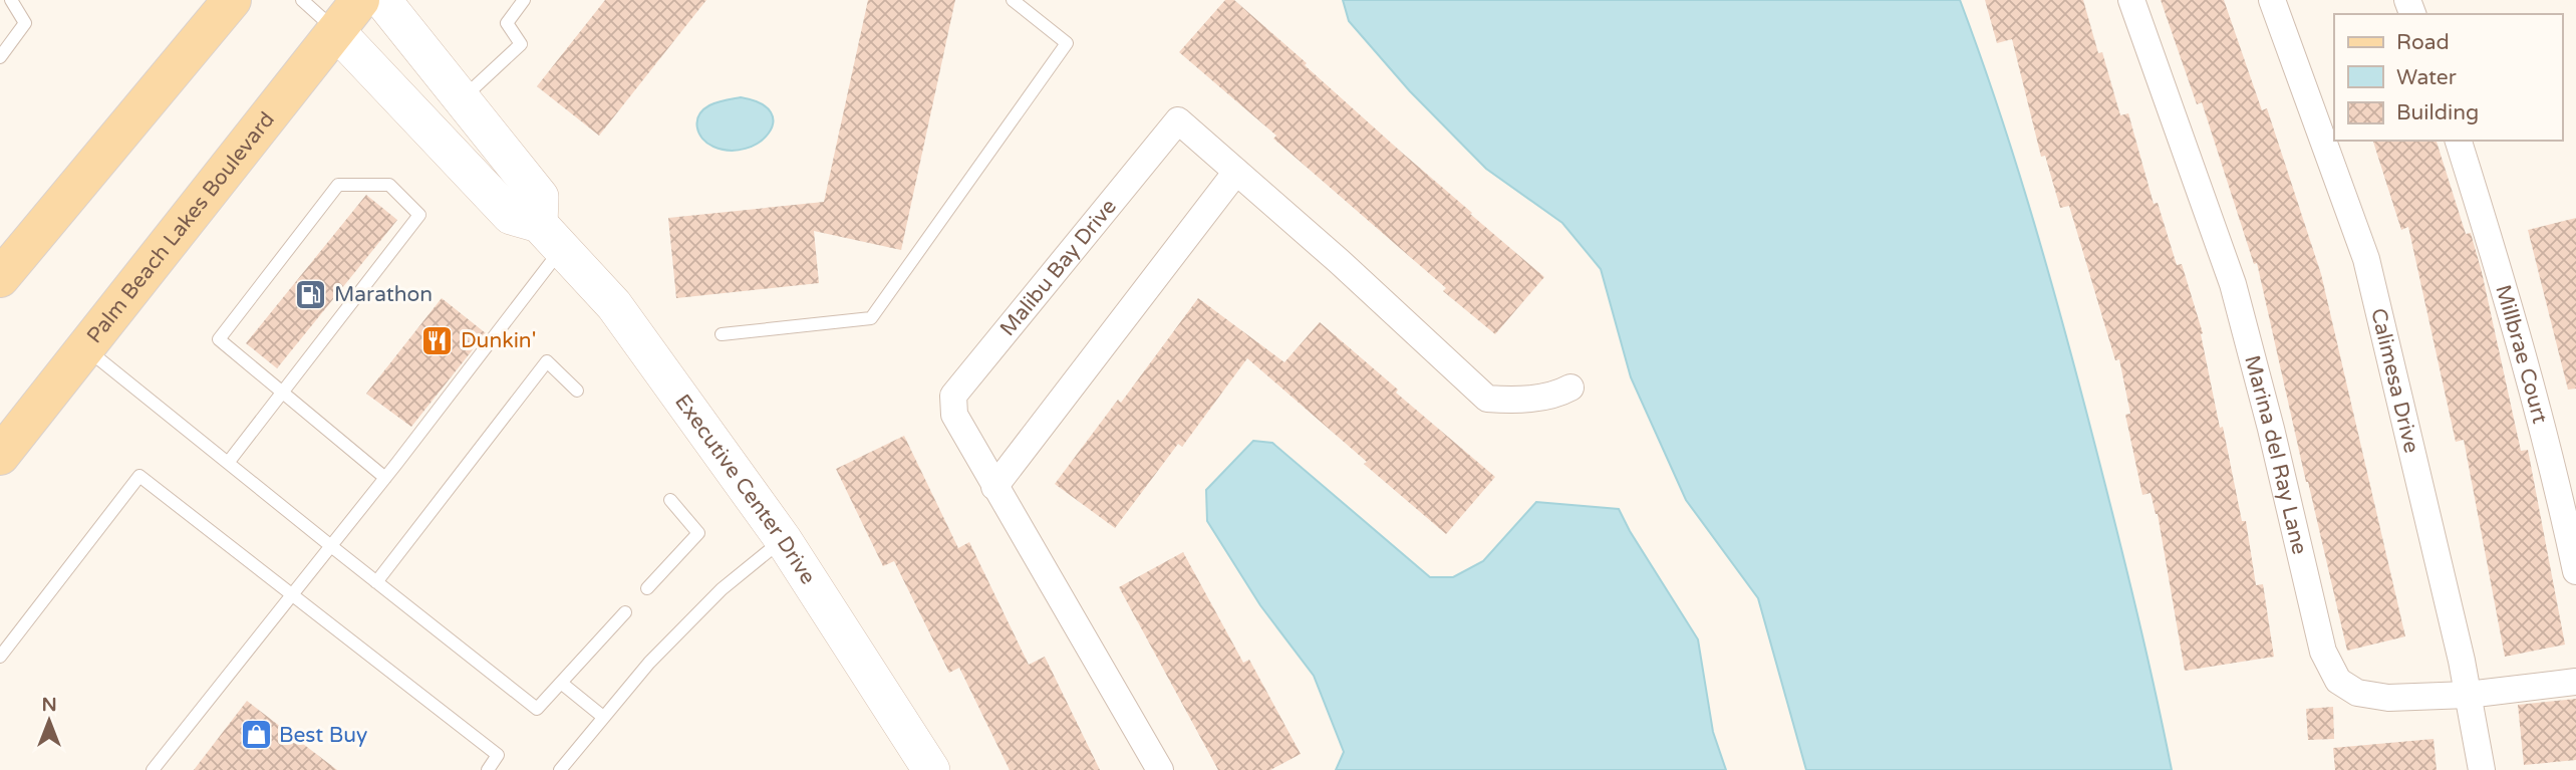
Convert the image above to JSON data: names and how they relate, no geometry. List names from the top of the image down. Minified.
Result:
{"streets":{"main road":["Palm Beach Lakes Boulevard"],"street":["Malibu Bay Drive","Millbrae Court","Calimesa Drive","Marina del Ray Lane","Executive Center Drive"]},"crossings":[["Palm Beach Lakes Boulevard","Executive Center Drive"],["Calimesa Drive","Marina del Ray Lane"]],"places":{"fuel station":["Marathon"],"restaurant":["Dunkin'"],"shop":["Best Buy"]},"legend":["Road","Water","Building"],"north":"top"}
